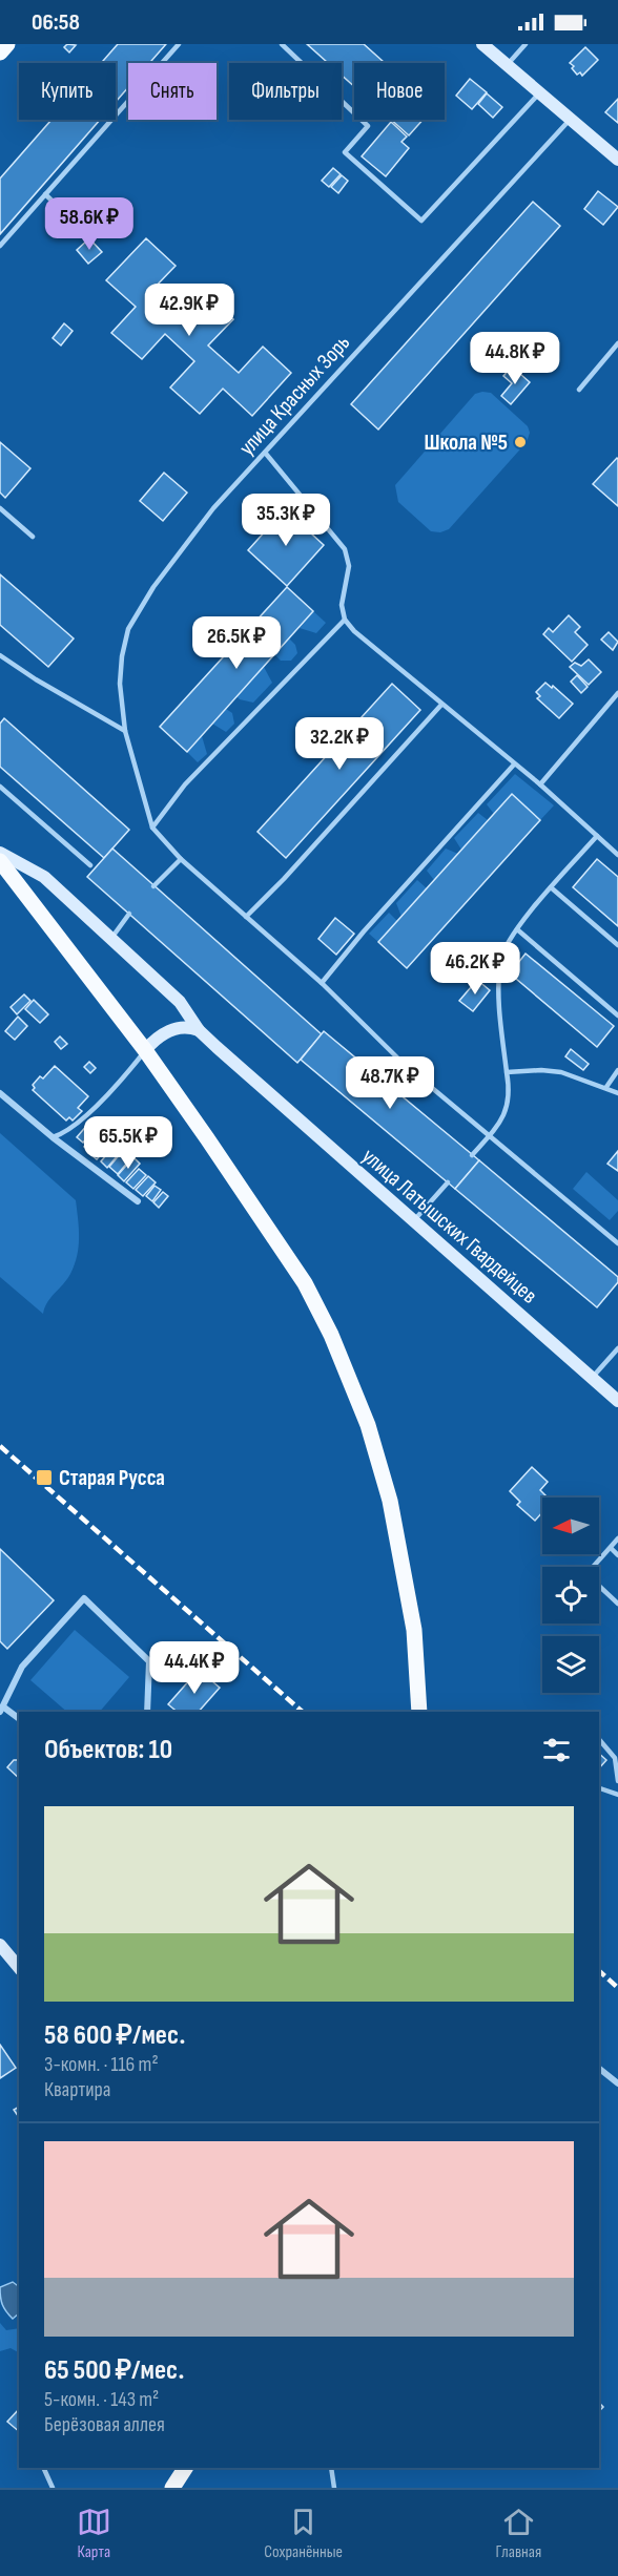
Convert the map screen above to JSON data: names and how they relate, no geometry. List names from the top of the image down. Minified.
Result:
{"streets":{"main road":["улица Латышских Гвардейцев"],"lane":["улица Красных Зорь"]},"places":{"other":["Школа №5"],"transit":["Старая Русса"]},"north":"left","page":{"status":"06:58","chip":["Купить","Снять","Фильтры","Новое"],"price":["58.6K ₽","42.9K ₽","44.8K ₽","35.3K ₽","26.5K ₽","32.2K ₽","46.2K ₽","48.7K ₽","65.5K ₽","44.4K ₽"],"heading":"Объектов: 10","list":[{"name":"58 600 ₽/мес.","note":"3-комн. · 116 m² · Квартира"},{"name":"65 500 ₽/мес.","note":"5-комн. · 143 m² · Берёзовая аллея"}],"tabs":["Карта","Сохранённые","Главная"]}}
